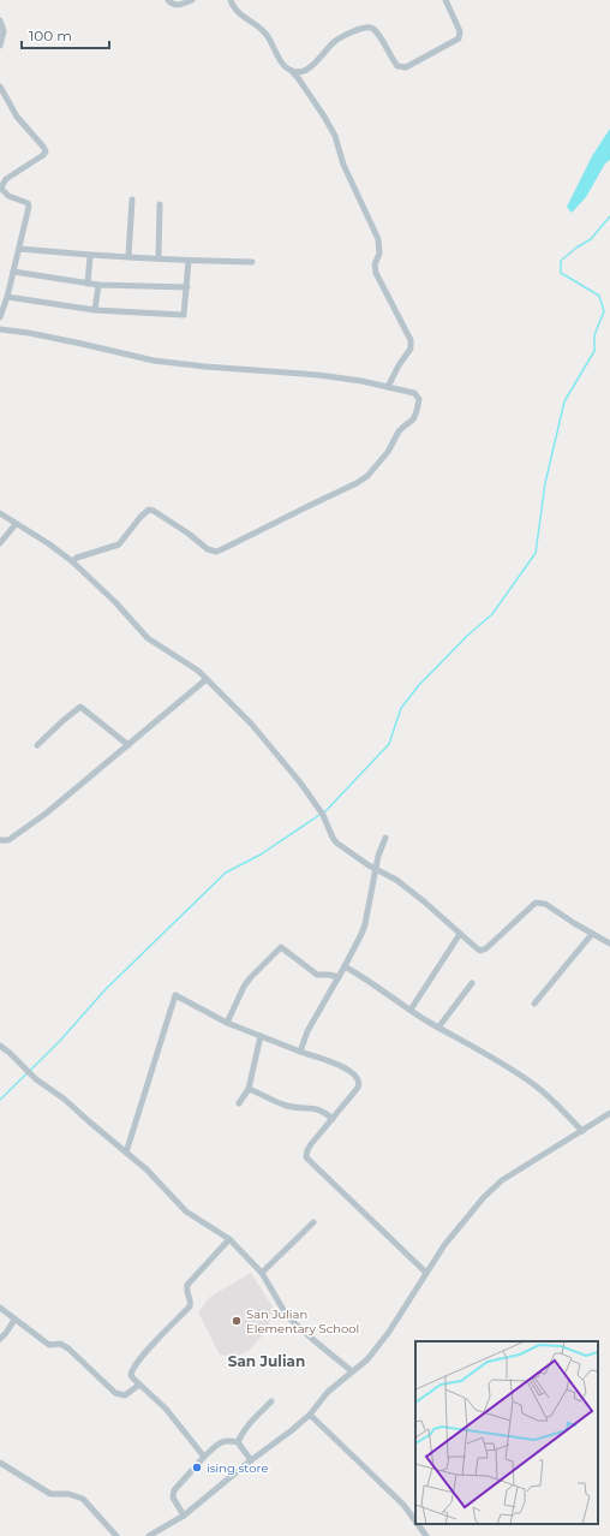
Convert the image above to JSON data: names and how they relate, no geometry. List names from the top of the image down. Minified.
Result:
{"districts":["San Julian"],"places":["San Julian Elementary School","ising store"],"scale_bar":"100 m"}
